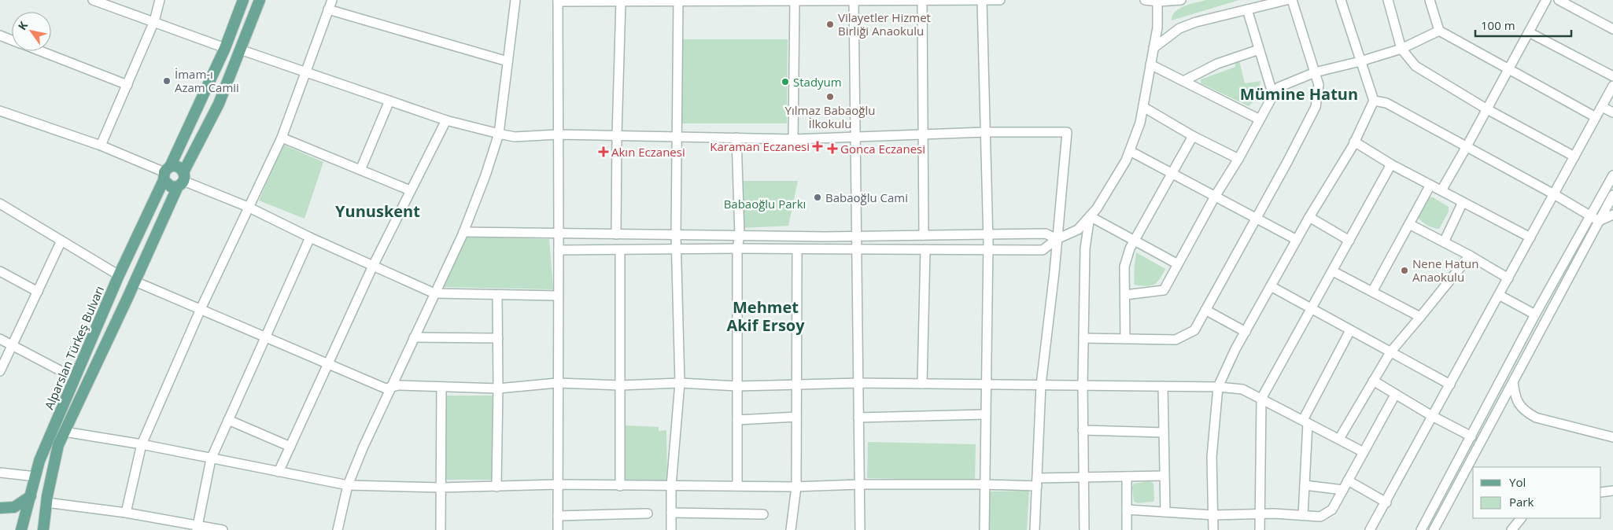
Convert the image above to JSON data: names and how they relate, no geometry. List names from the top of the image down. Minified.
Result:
{"streets":{"main road":["Alparslan Türkeş Bulvarı"]},"districts":["Mümine Hatun","Yunuskent","Mehmet Akif Ersoy"],"parks":["Babaoğlu Parkı"],"places":{"other":["Vilayetler Hizmet Birliği Anaokulu","İmam-ı Azam Camii","Stadyum","Yılmaz Babaoğlu İlkokulu","Babaoğlu Cami","Nene Hatun Anaokulu"],"health":["Karaman Eczanesi","Gonca Eczanesi","Akın Eczanesi"]},"legend":["Yol","Park"],"scale_bar":"100 m","north":"top left"}
